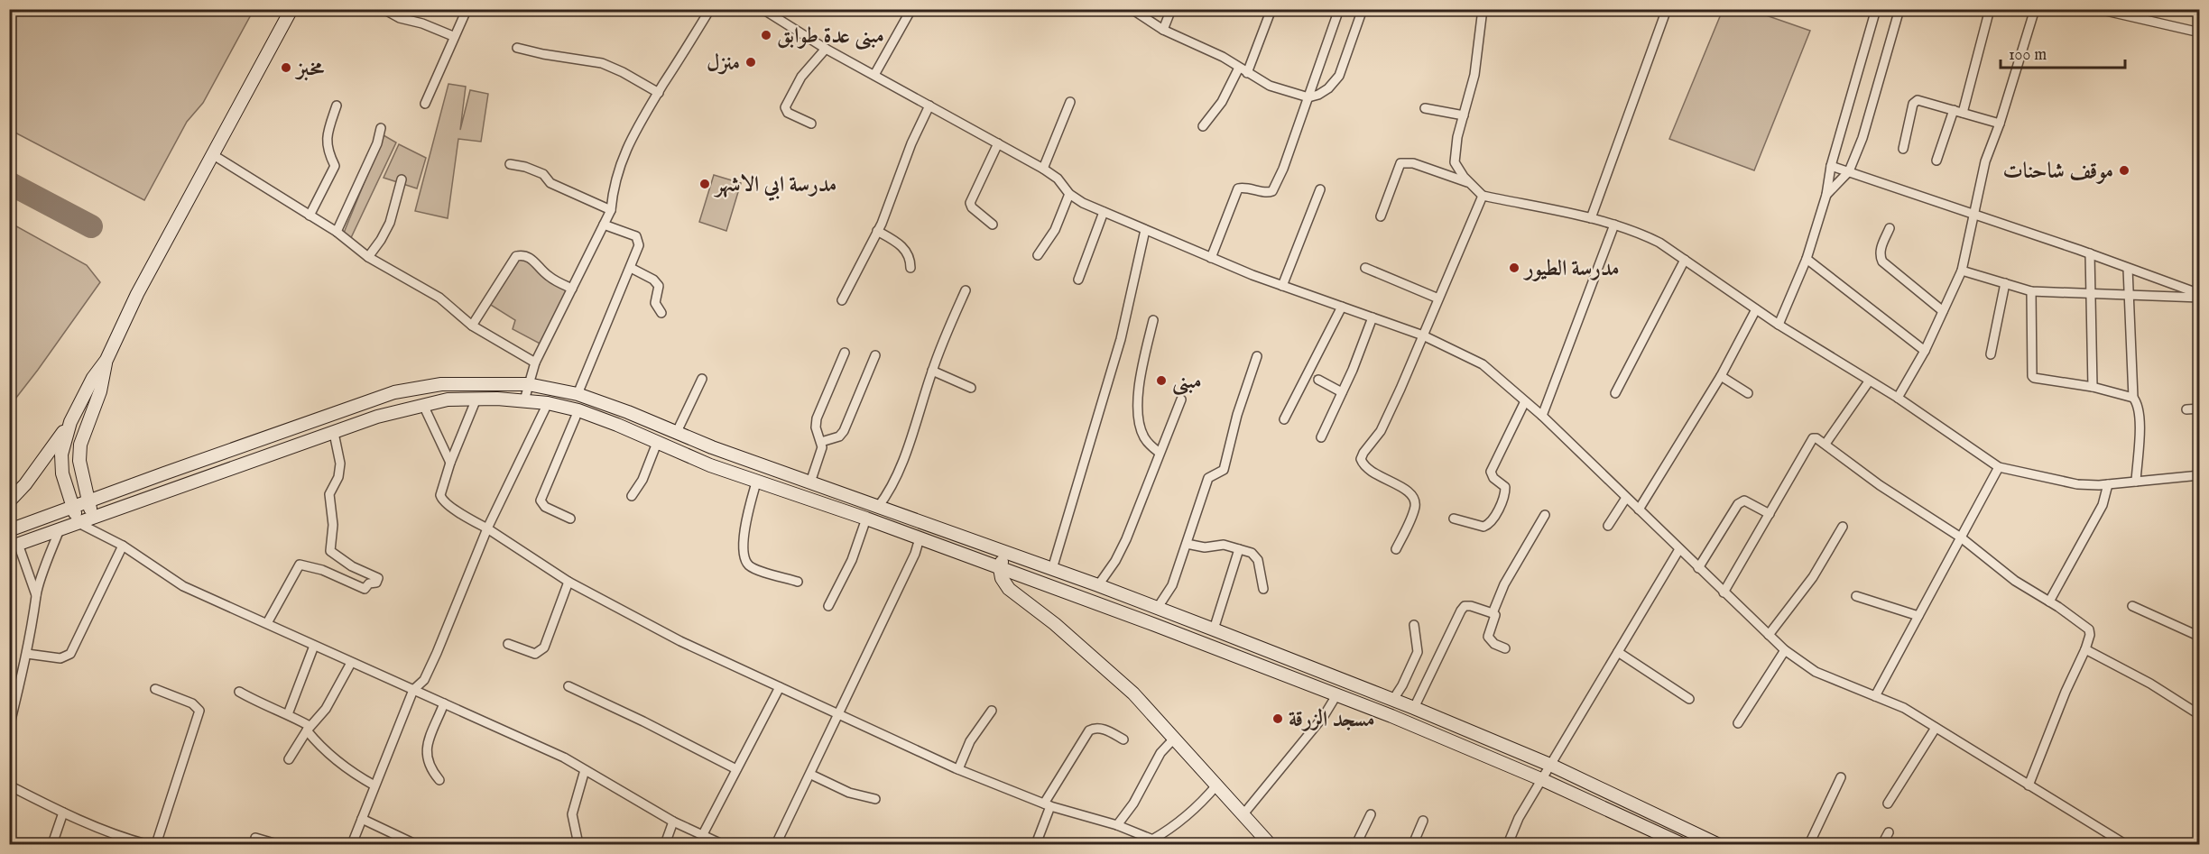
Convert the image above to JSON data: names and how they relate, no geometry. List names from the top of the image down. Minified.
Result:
{"places":["مبنى عدة طوابق","منزل","مخبز","موقف شاحنات","مدرسة ابي الاشهر","مدرسة الطيور","مبنى","مسجد الزرقة"],"scale_bar":"100 m"}
